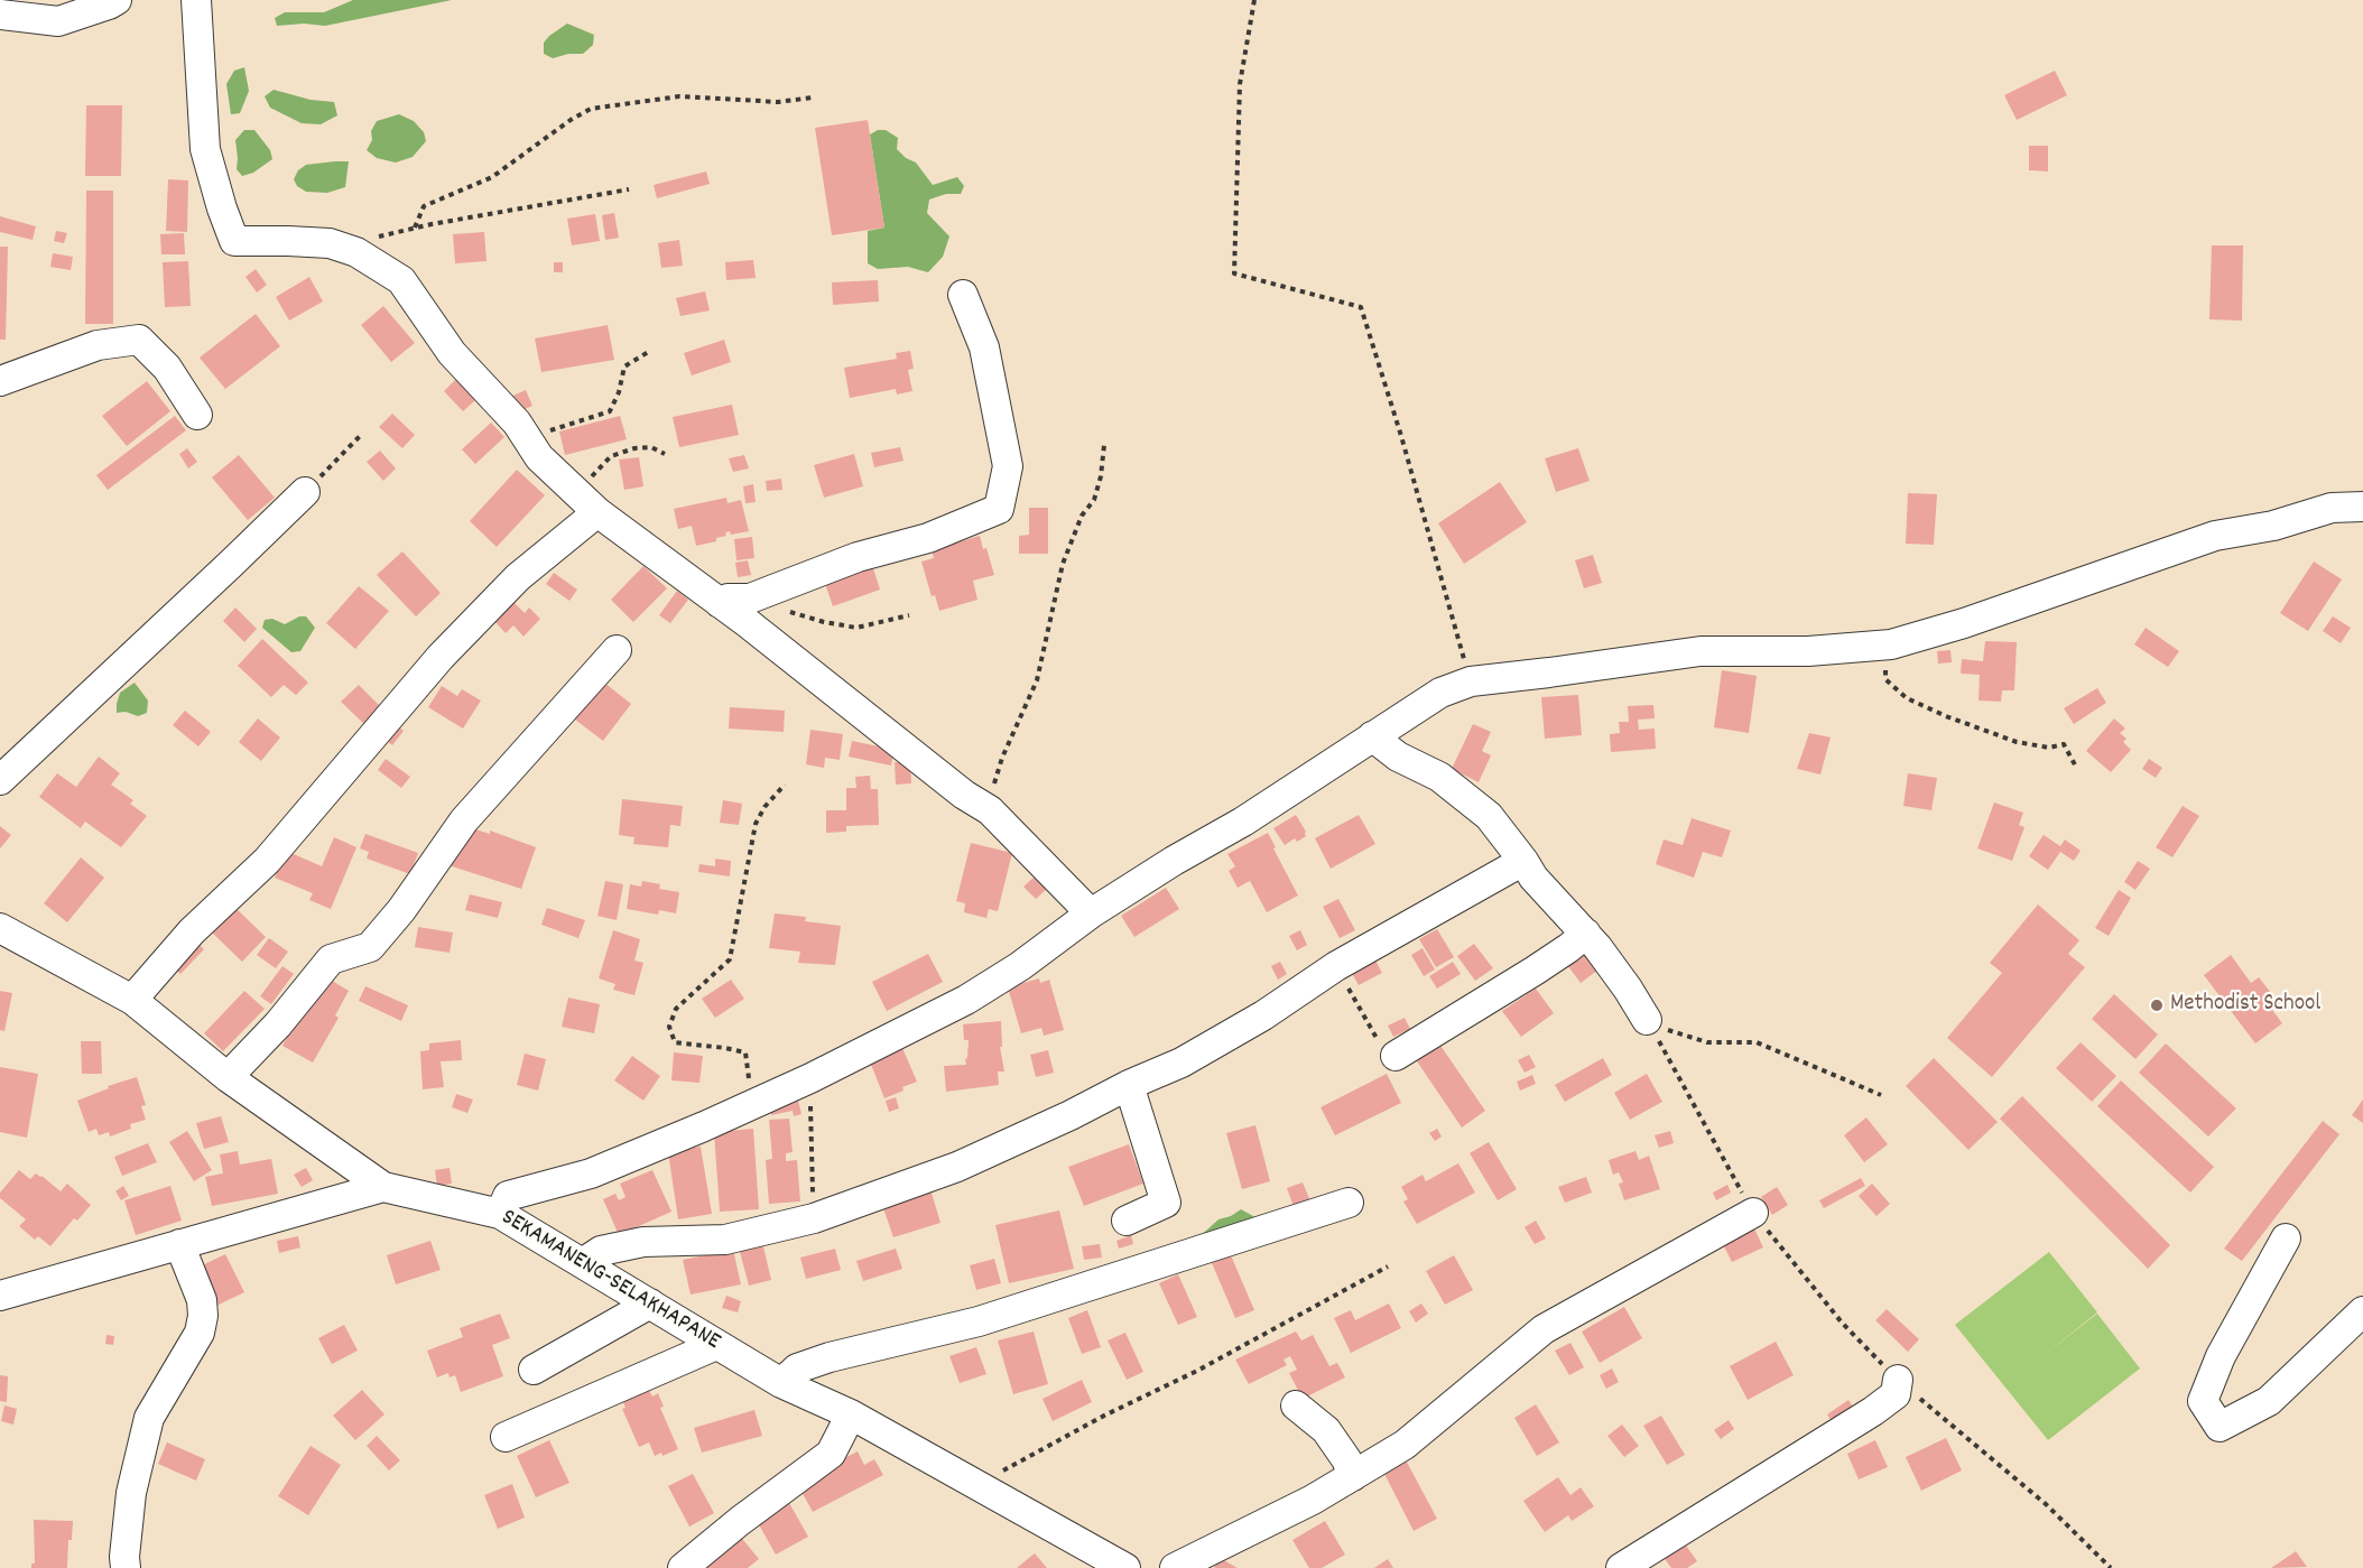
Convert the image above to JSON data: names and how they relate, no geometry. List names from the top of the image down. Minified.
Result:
{"streets":{"street":["SEKAMANENG-SELAKHAPANE"]},"places":["Methodist School"]}
